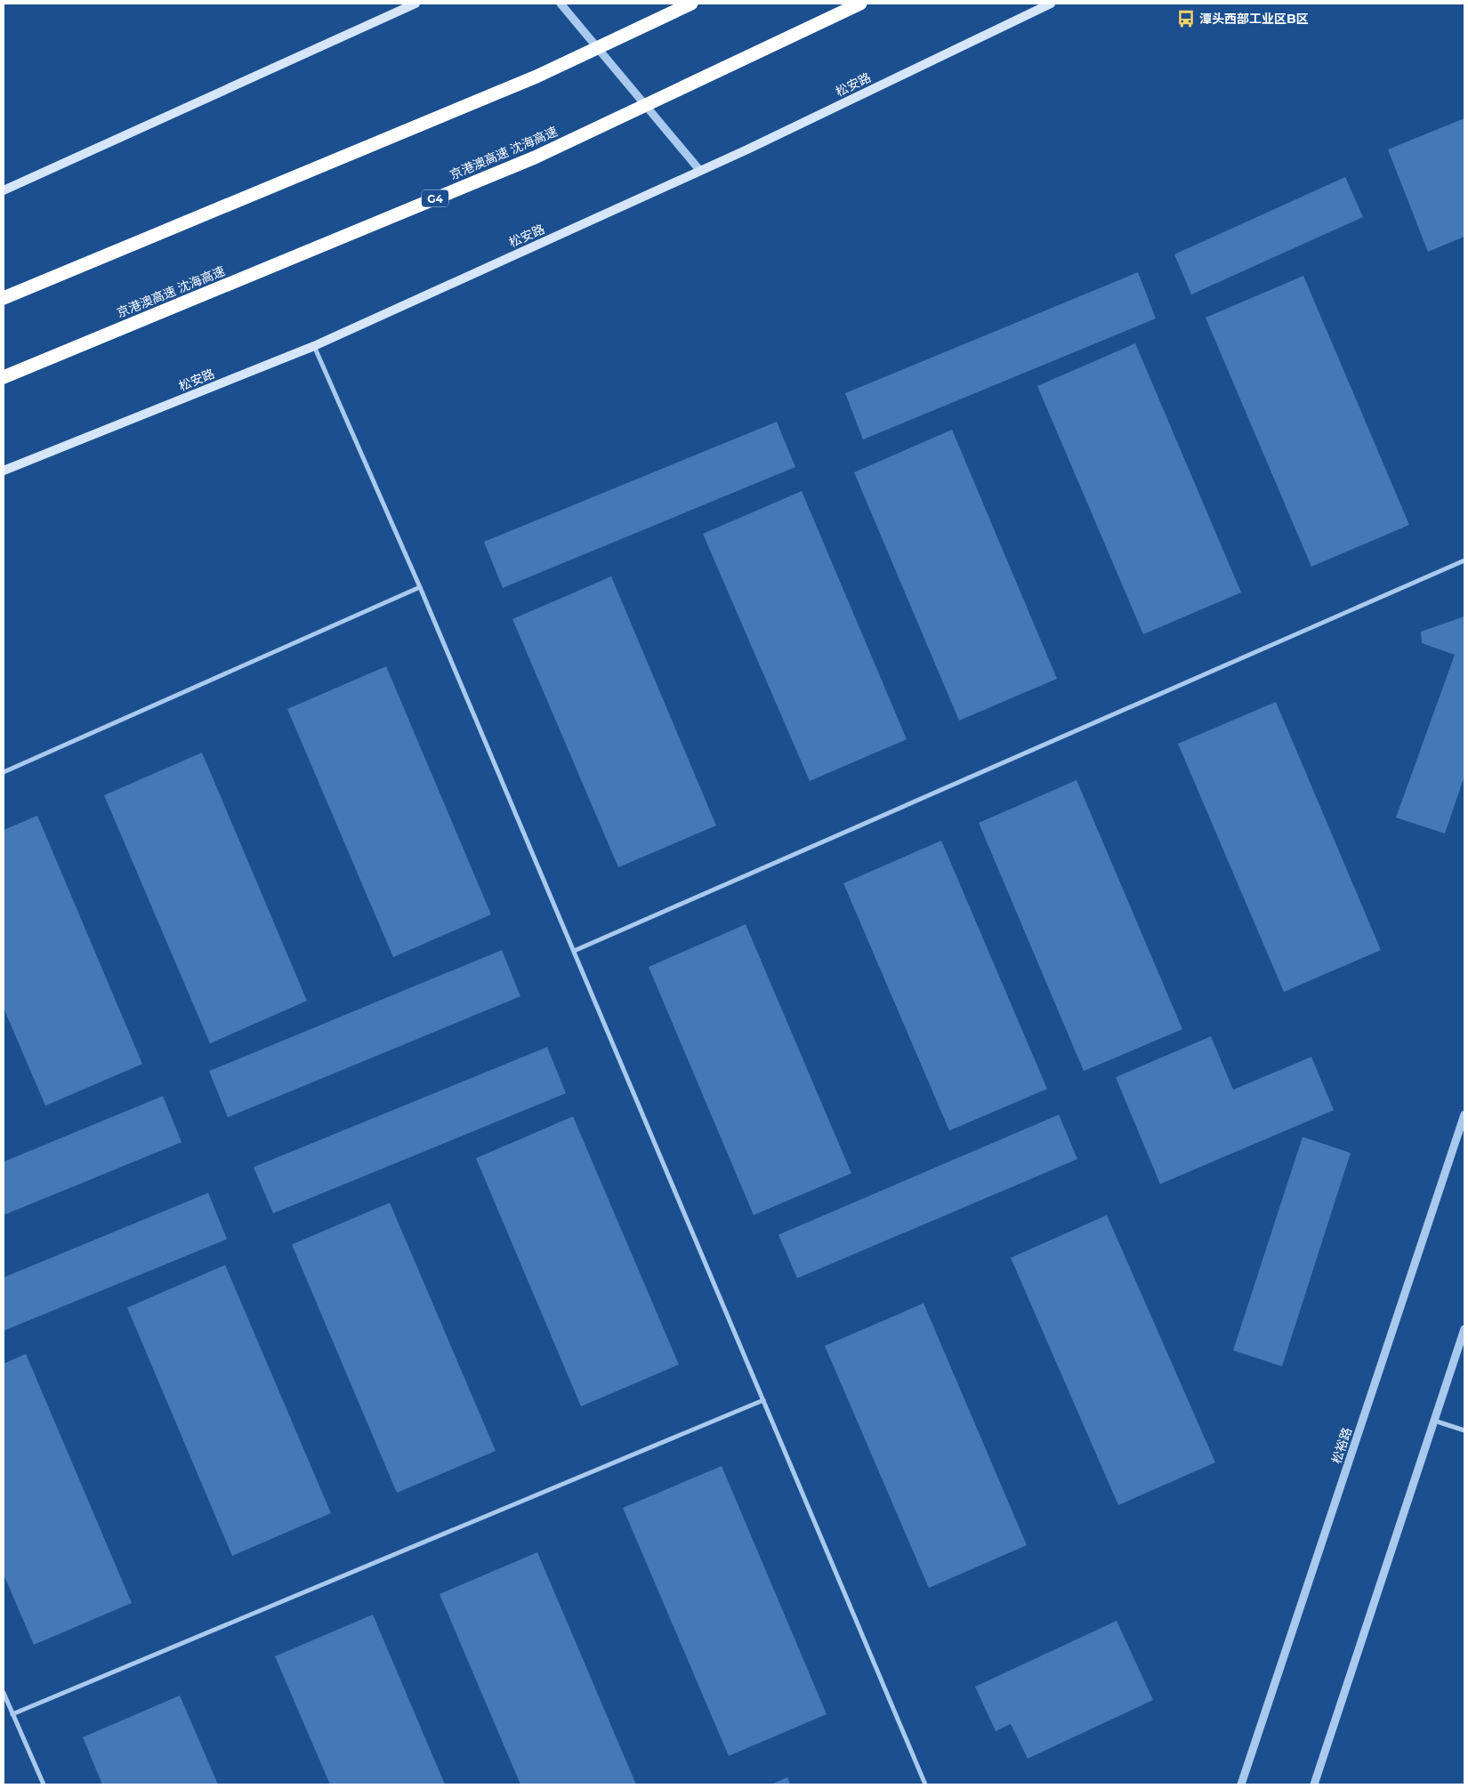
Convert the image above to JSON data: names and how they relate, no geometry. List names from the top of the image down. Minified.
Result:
{"streets":{"highway":["京港澳高速 沈海高速","G4"],"main road":["松安路"],"street":["松裕路"]},"places":{"bus stop":["潭头西部工业区B区"]}}
